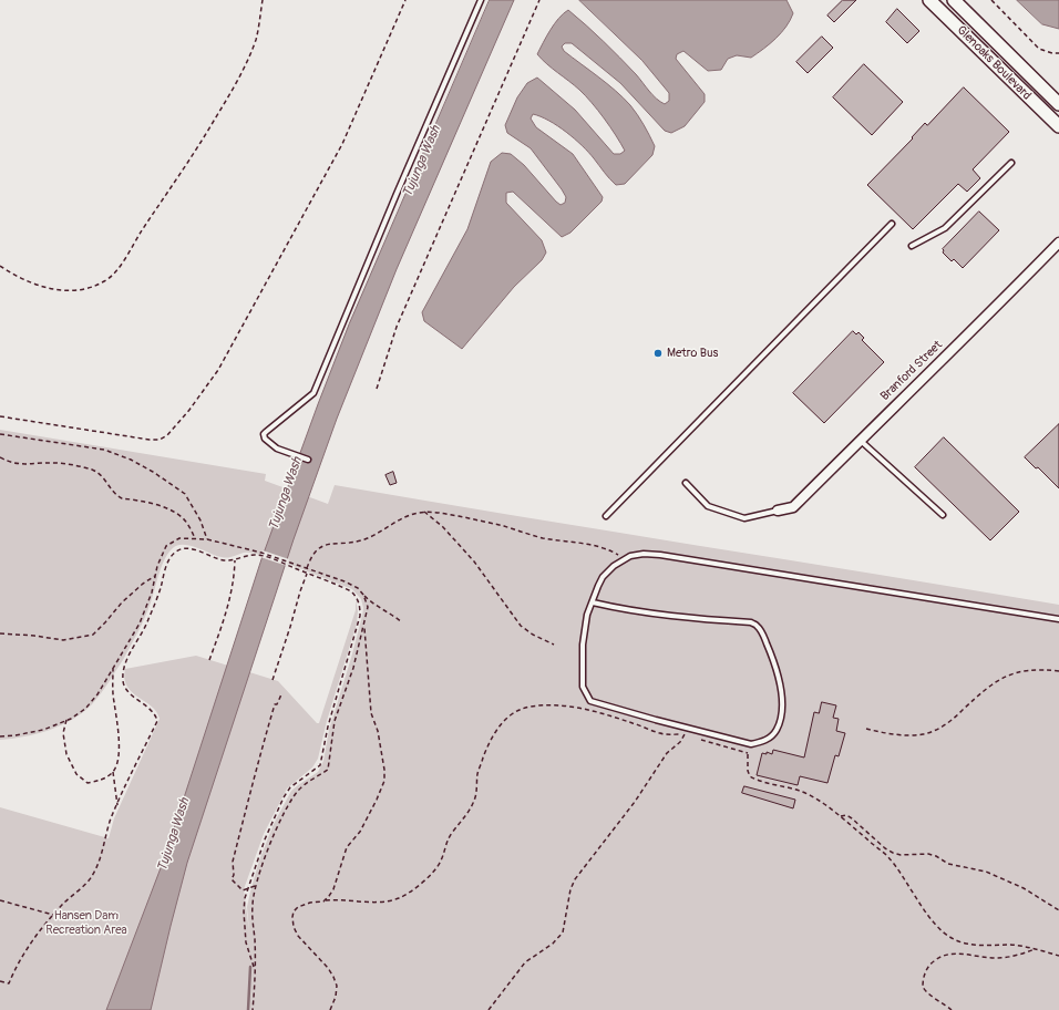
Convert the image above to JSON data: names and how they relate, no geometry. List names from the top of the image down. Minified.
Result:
{"streets":{"main road":["Glenoaks Boulevard"],"street":["Branford Street"]},"water":["Tujunga Wash"],"parks":["Hansen Dam Recreation Area"],"places":["Metro Bus"]}
